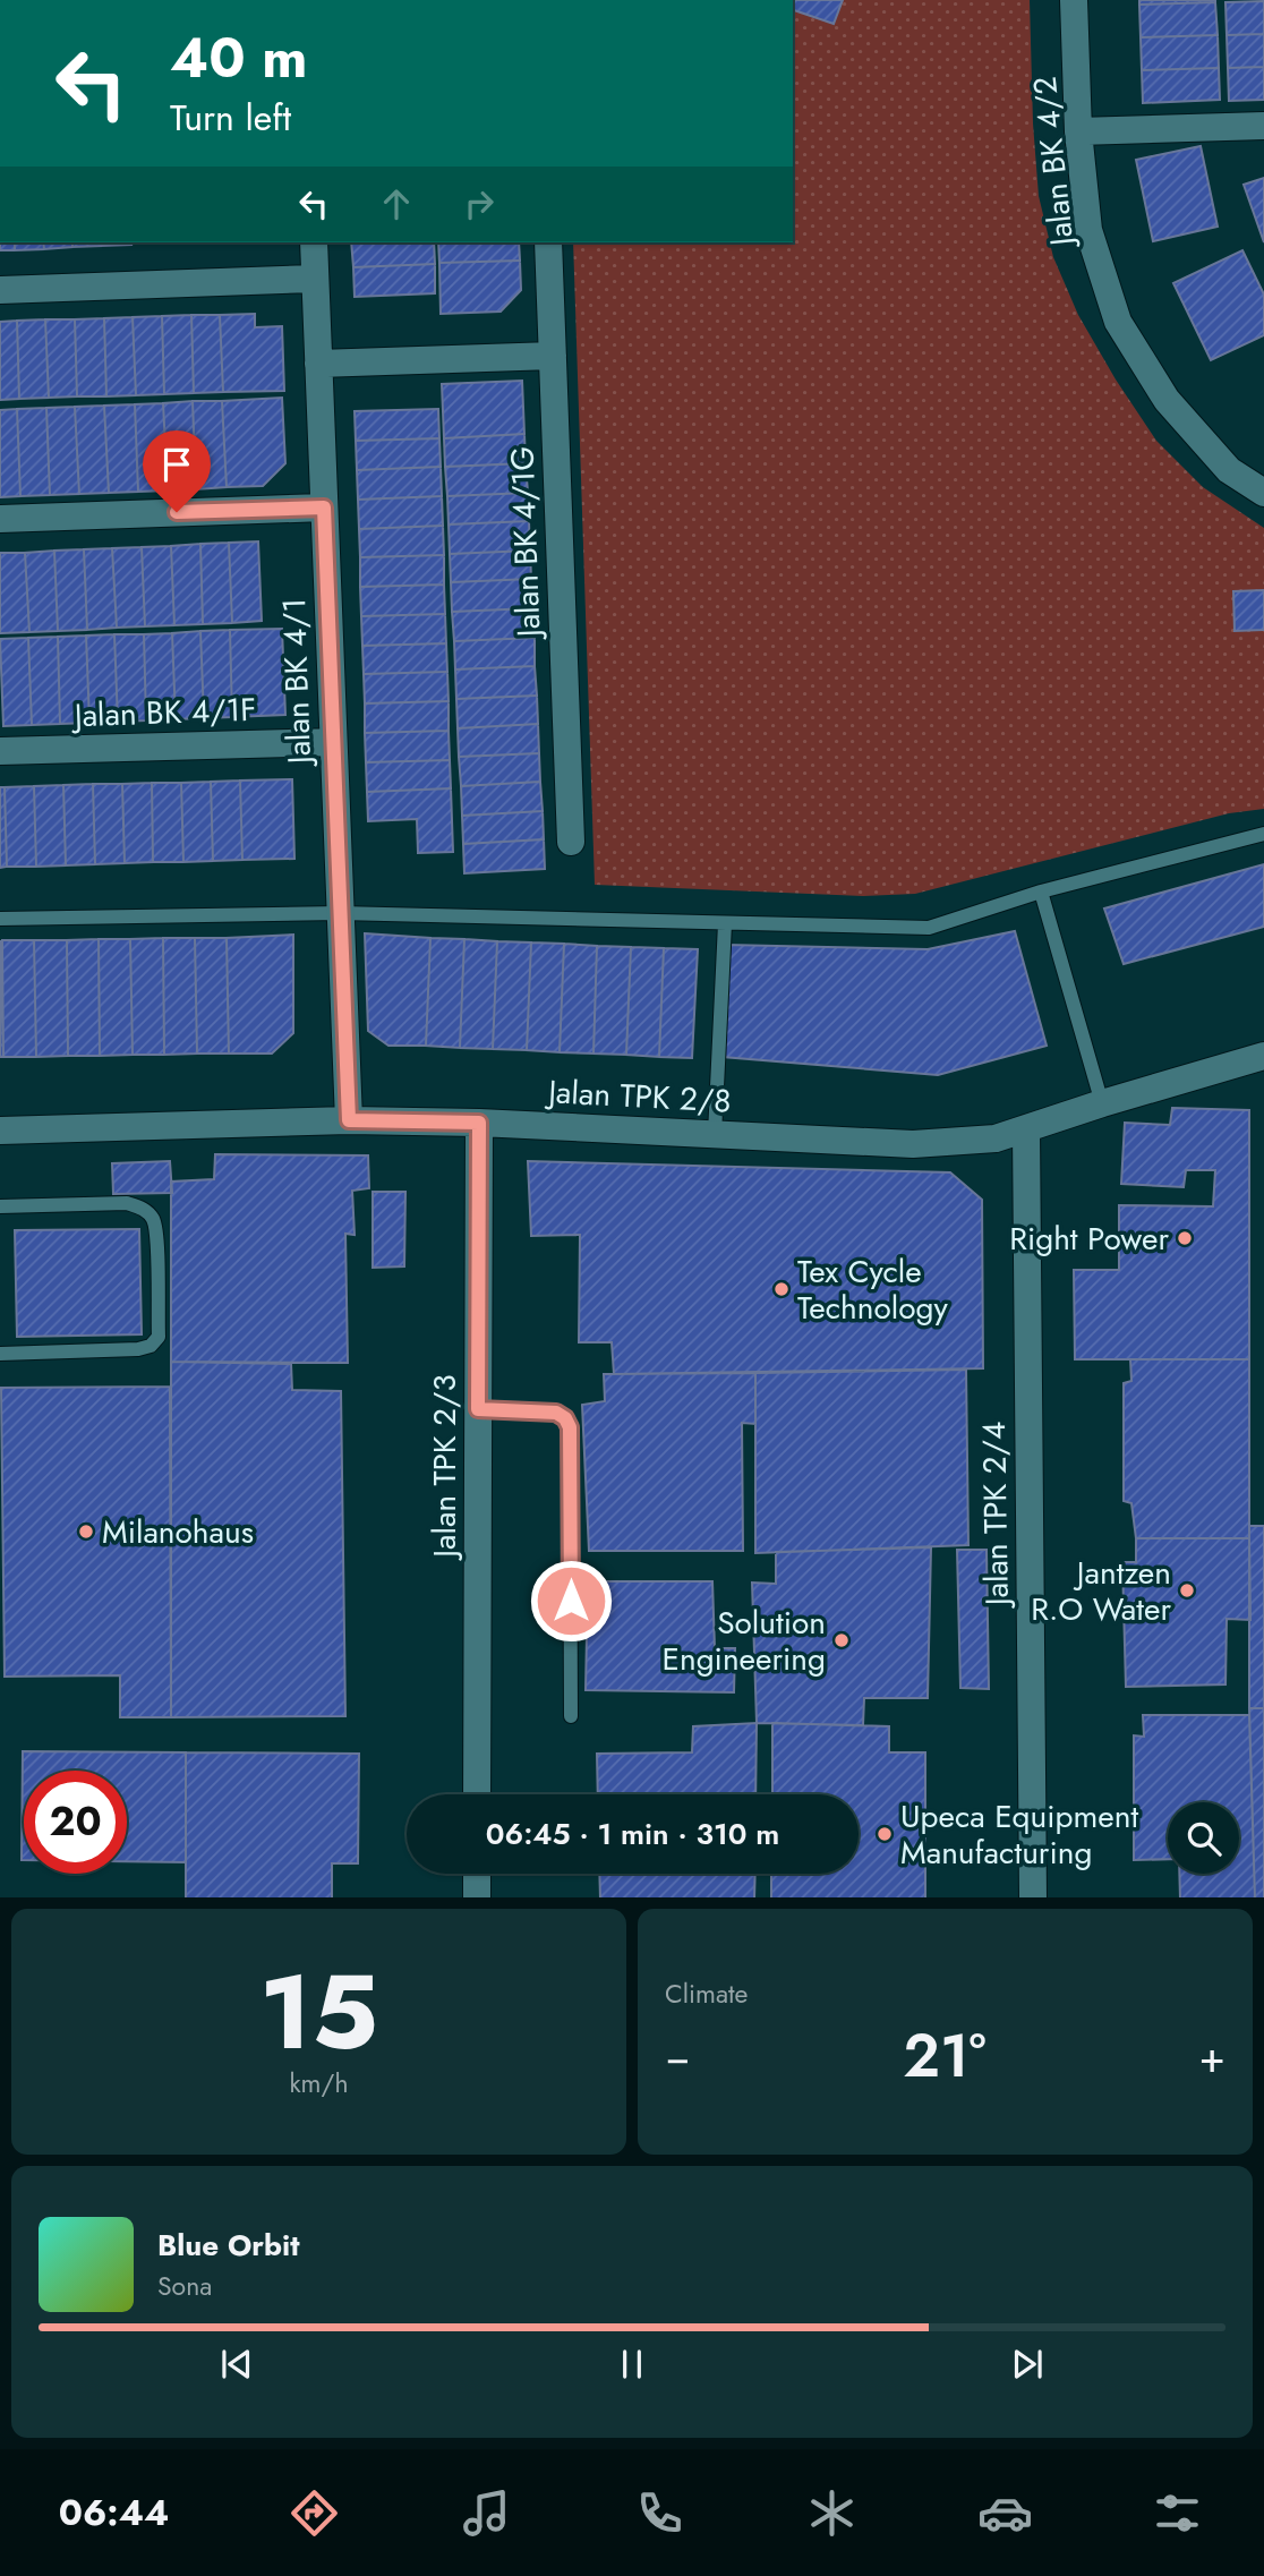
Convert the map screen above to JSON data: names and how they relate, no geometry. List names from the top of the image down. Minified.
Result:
{"streets":{"street":["Jalan BK 4/2","Jalan BK 4/1G","Jalan BK 4/1","Jalan BK 4/1F","Jalan TPK 2/8","Jalan TPK 2/3","Jalan TPK 2/4"]},"crossings":[["Jalan BK 4/1","Jalan BK 4/1F"],["Jalan BK 4/1","Jalan TPK 2/8"],["Jalan TPK 2/8","Jalan TPK 2/3"],["Jalan TPK 2/8","Jalan TPK 2/4"]],"places":["Right Power","Tex Cycle Technology","Milanohaus","Jantzen R.O Water","Solution Engineering","Upeca Equipment Manufacturing"],"page":{"turn":["40 m","Turn left"],"limit":"20","trip":"06:45 · 1 min · 310 m","tile":[["15","km/h"],"Climate"],"heat":["−","21°","+"],"song":["Blue Orbit","Sona"],"tabs":"06:44"}}
